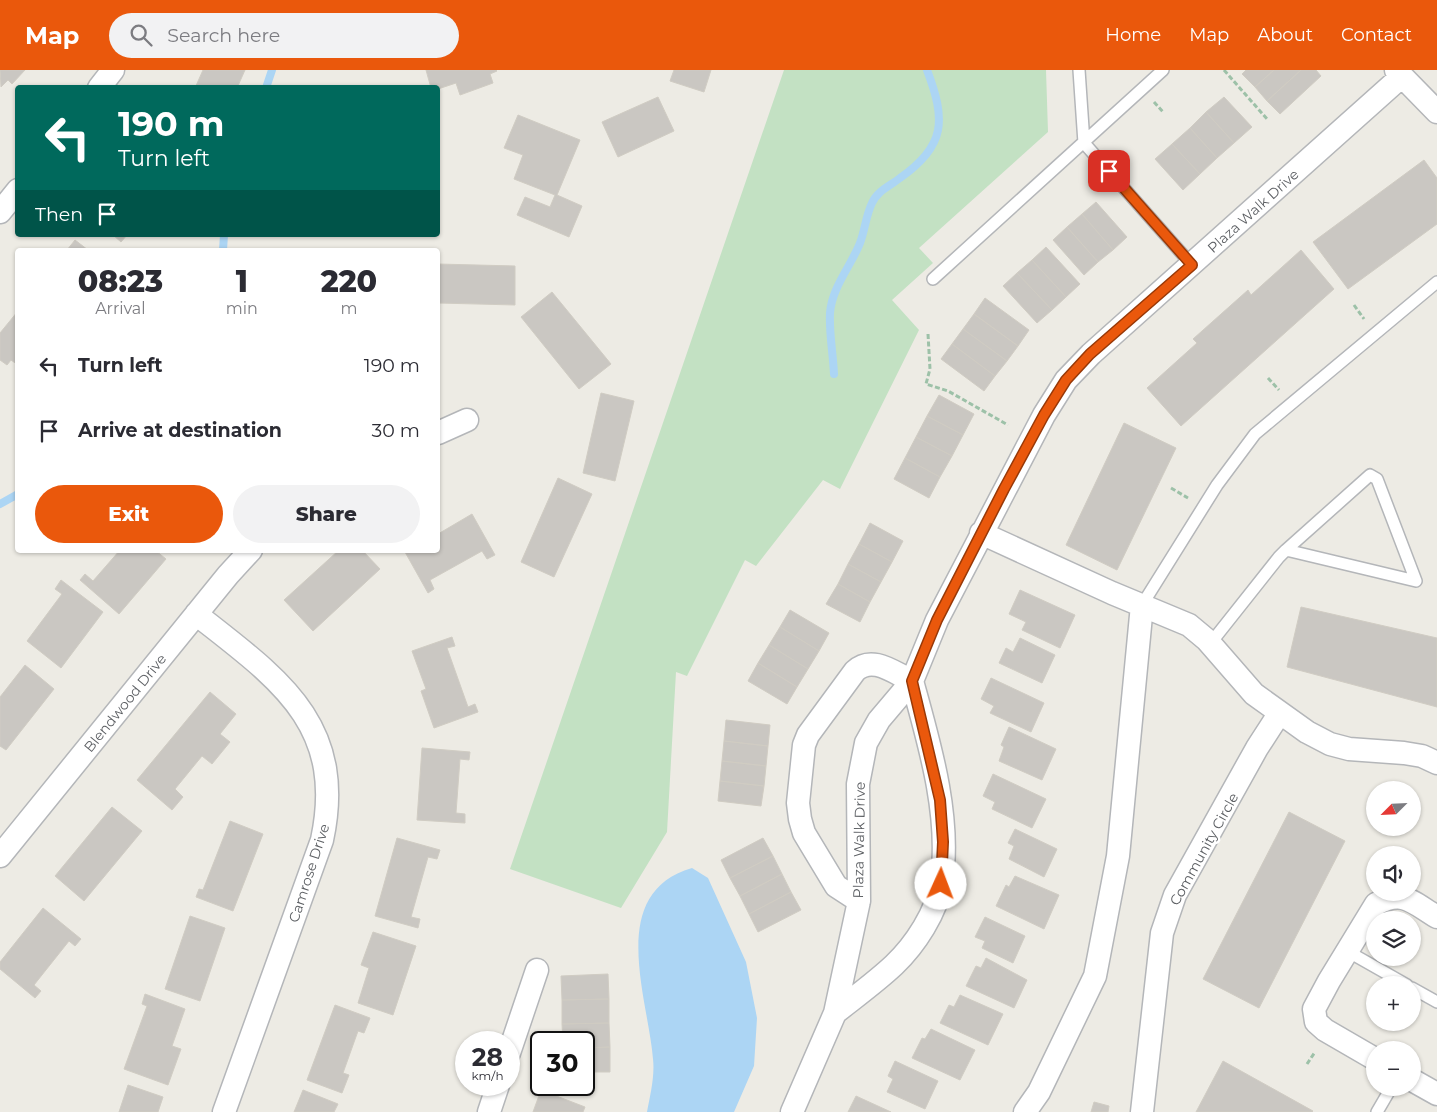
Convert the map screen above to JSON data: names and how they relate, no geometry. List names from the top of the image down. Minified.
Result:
{"streets":{"street":["Plaza Walk Drive","Blendwood Drive","Community Circle","Camrose Drive"]},"crossings":[["Blendwood Drive","Camrose Drive"]],"north":"bottom left","page":{"header":"Map","search":"Search here","nav":["Home","Map","About","Contact"],"turn":["190 m","Turn left"],"then":"Then","eta":["08:23","Arrival","1","min","220","m"],"list":[{"name":"Turn left","value":"190 m"},{"name":"Arrive at destination","value":"30 m"}],"buttons":["Exit","Share"],"map_buttons":["+","−"],"speed":"28 km/h","limit":"30"}}
